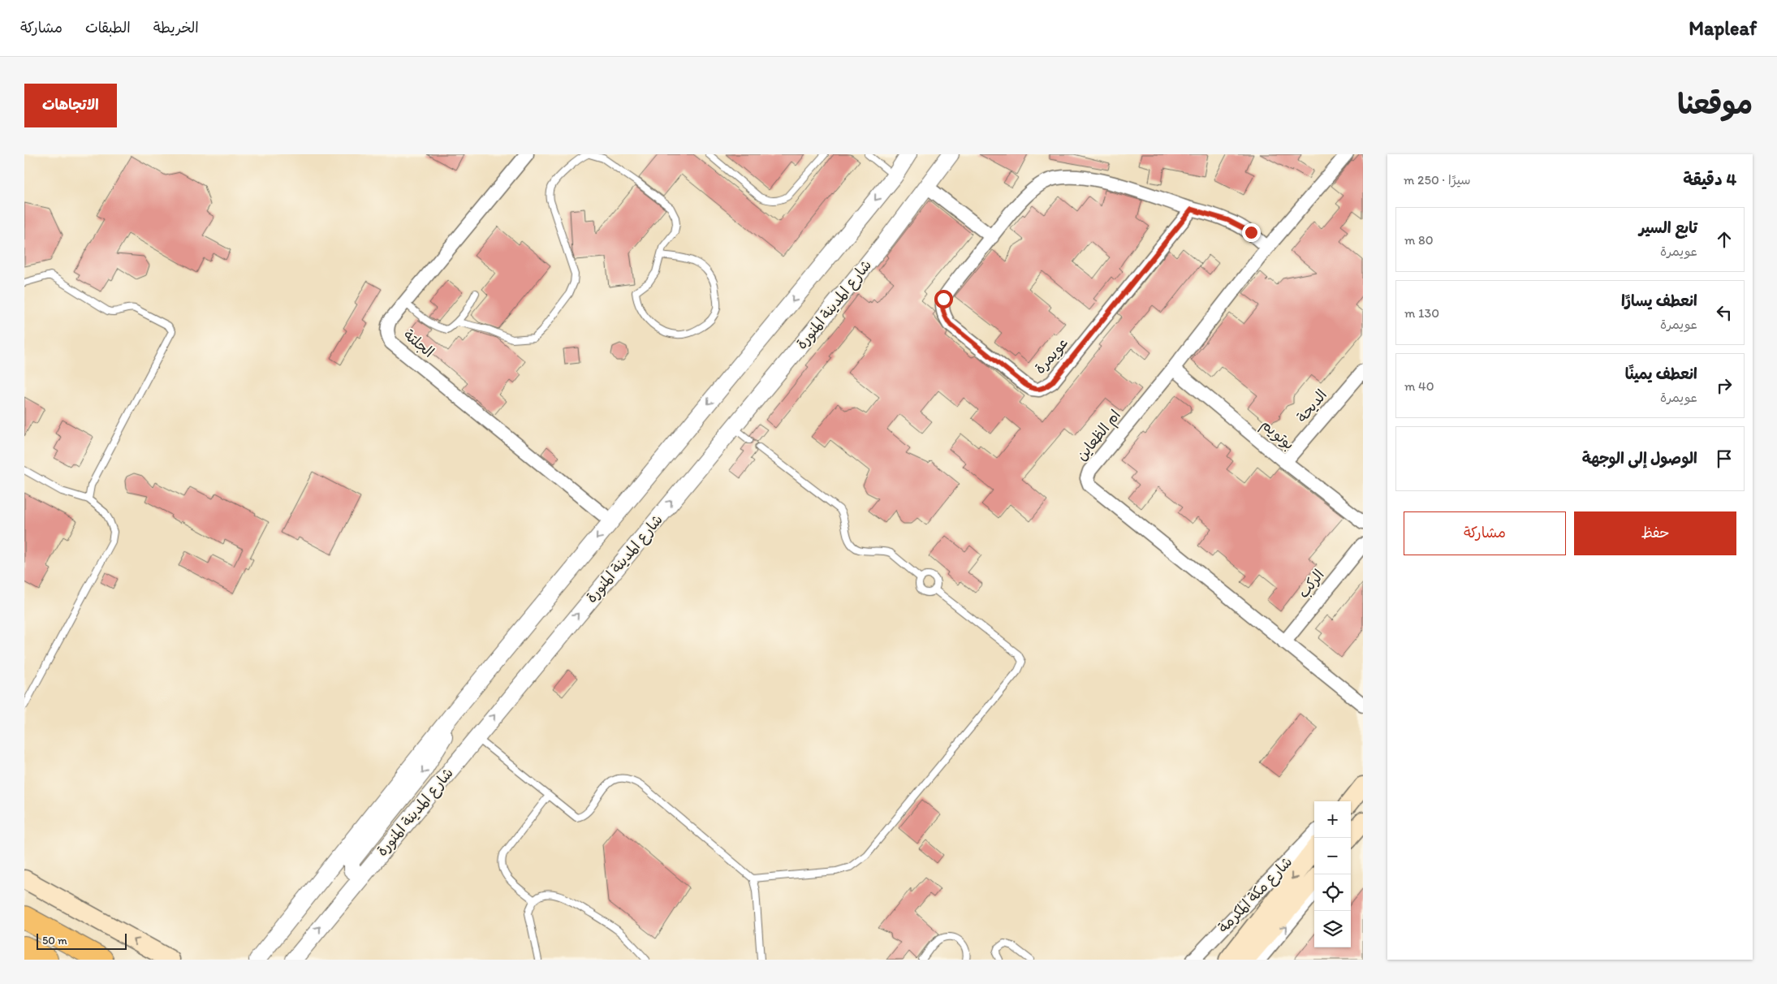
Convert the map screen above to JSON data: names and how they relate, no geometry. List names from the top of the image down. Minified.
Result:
{"streets":{"main road":["شارع مكة المكرمة"],"street":["شارع المدينة المنورة","الجلتة","عويمرة","الديحة","بوتويم","ام الظعاين","الركب"]},"crossings":[["شارع المدينة المنورة","الجلتة"],["عويمرة","ام الظعاين"],["الديحة","بوتويم"],["بوتويم","ام الظعاين"],["ام الظعاين","الركب"]],"scale_bar":"50 m","page":{"header":"Mapleaf","nav":["الخريطة","الطبقات","مشاركة"],"title":"موقعنا","buttons":["الاتجاهات",["حفظ","مشاركة"]],"heading":["4 دقيقة","سيرًا · 250 m"],"list":[["تابع السير","عويمرة","80 m"],["انعطف يسارًا","عويمرة","130 m"],["انعطف يمينًا","عويمرة","40 m"],"الوصول إلى الوجهة"],"map_buttons":["+","−"],"scale":"50 m"}}
